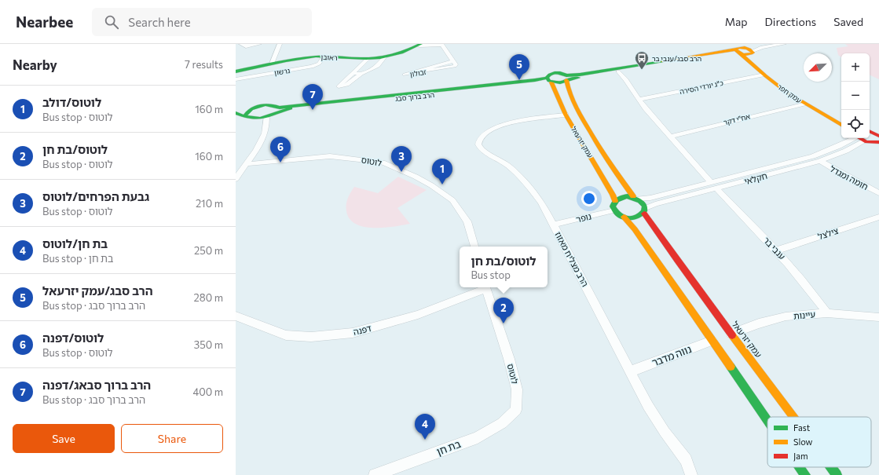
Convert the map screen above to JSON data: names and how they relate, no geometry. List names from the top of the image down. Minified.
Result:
{"streets":{"street":["ראובן","גרשון","זבולון","כ\"ג יורדי הסירה","עמק חפר","הרב ברוך סבג","אח\"י דקר","עמק יזרעאל","לוטוס","חומה ומגדל","חקלאי","נופר","צילצל","ענבי בר","הרב מצליח מאזוז","עיינות","דפנה","נווה מדבר","בת חן"]},"crossings":[["ראובן","גרשון"],["כ\"ג יורדי הסירה","עמק חפר"],["כ\"ג יורדי הסירה","ענבי בר"],["עמק חפר","אח\"י דקר"],["הרב ברוך סבג","עמק יזרעאל"],["אח\"י דקר","ענבי בר"],["עמק יזרעאל","חקלאי"],["עמק יזרעאל","נופר"],["עמק יזרעאל","הרב מצליח מאזוז"],["עמק יזרעאל","עיינות"],["לוטוס","דפנה"],["לוטוס","בת חן"],["חומה ומגדל","חקלאי"],["חקלאי","נופר"],["חקלאי","ענבי בר"],["נופר","הרב מצליח מאזוז"],["צילצל","ענבי בר"],["ענבי בר","עיינות"],["הרב מצליח מאזוז","נווה מדבר"]],"places":{"bus stop":["הרב סבג/ענבי בר"]},"legend":["Fast","Slow","Jam"],"north":"bottom left","page":{"header":"Nearbee","search":"Search here","nav":["Map","Directions","Saved"],"heading":["Nearby","7 results"],"map_buttons":["+","−"],"pins":["5","7","6","3","1","2","4"],"list":[{"mark":"1","name":"לוטוס/דולב","note":"Bus stop · לוטוס","value":"160 m"},{"mark":"2","name":"לוטוס/בת חן","note":"Bus stop · לוטוס","value":"160 m"},{"mark":"3","name":"גבעת הפרחים/לוטוס","note":"Bus stop · לוטוס","value":"210 m"},{"mark":"4","name":"בת חן/לוטוס","note":"Bus stop · בת חן","value":"250 m"},{"mark":"5","name":"הרב סבג/עמק יזרעאל","note":"Bus stop · הרב ברוך סבג","value":"280 m"},{"mark":"6","name":"לוטוס/דפנה","note":"Bus stop · לוטוס","value":"350 m"},{"mark":"7","name":"הרב ברוך סבאג/דפנה","note":"Bus stop · הרב ברוך סבג","value":"400 m"}],"popup":["לוטוס/בת חן","Bus stop"],"buttons":["Save","Share"]}}
